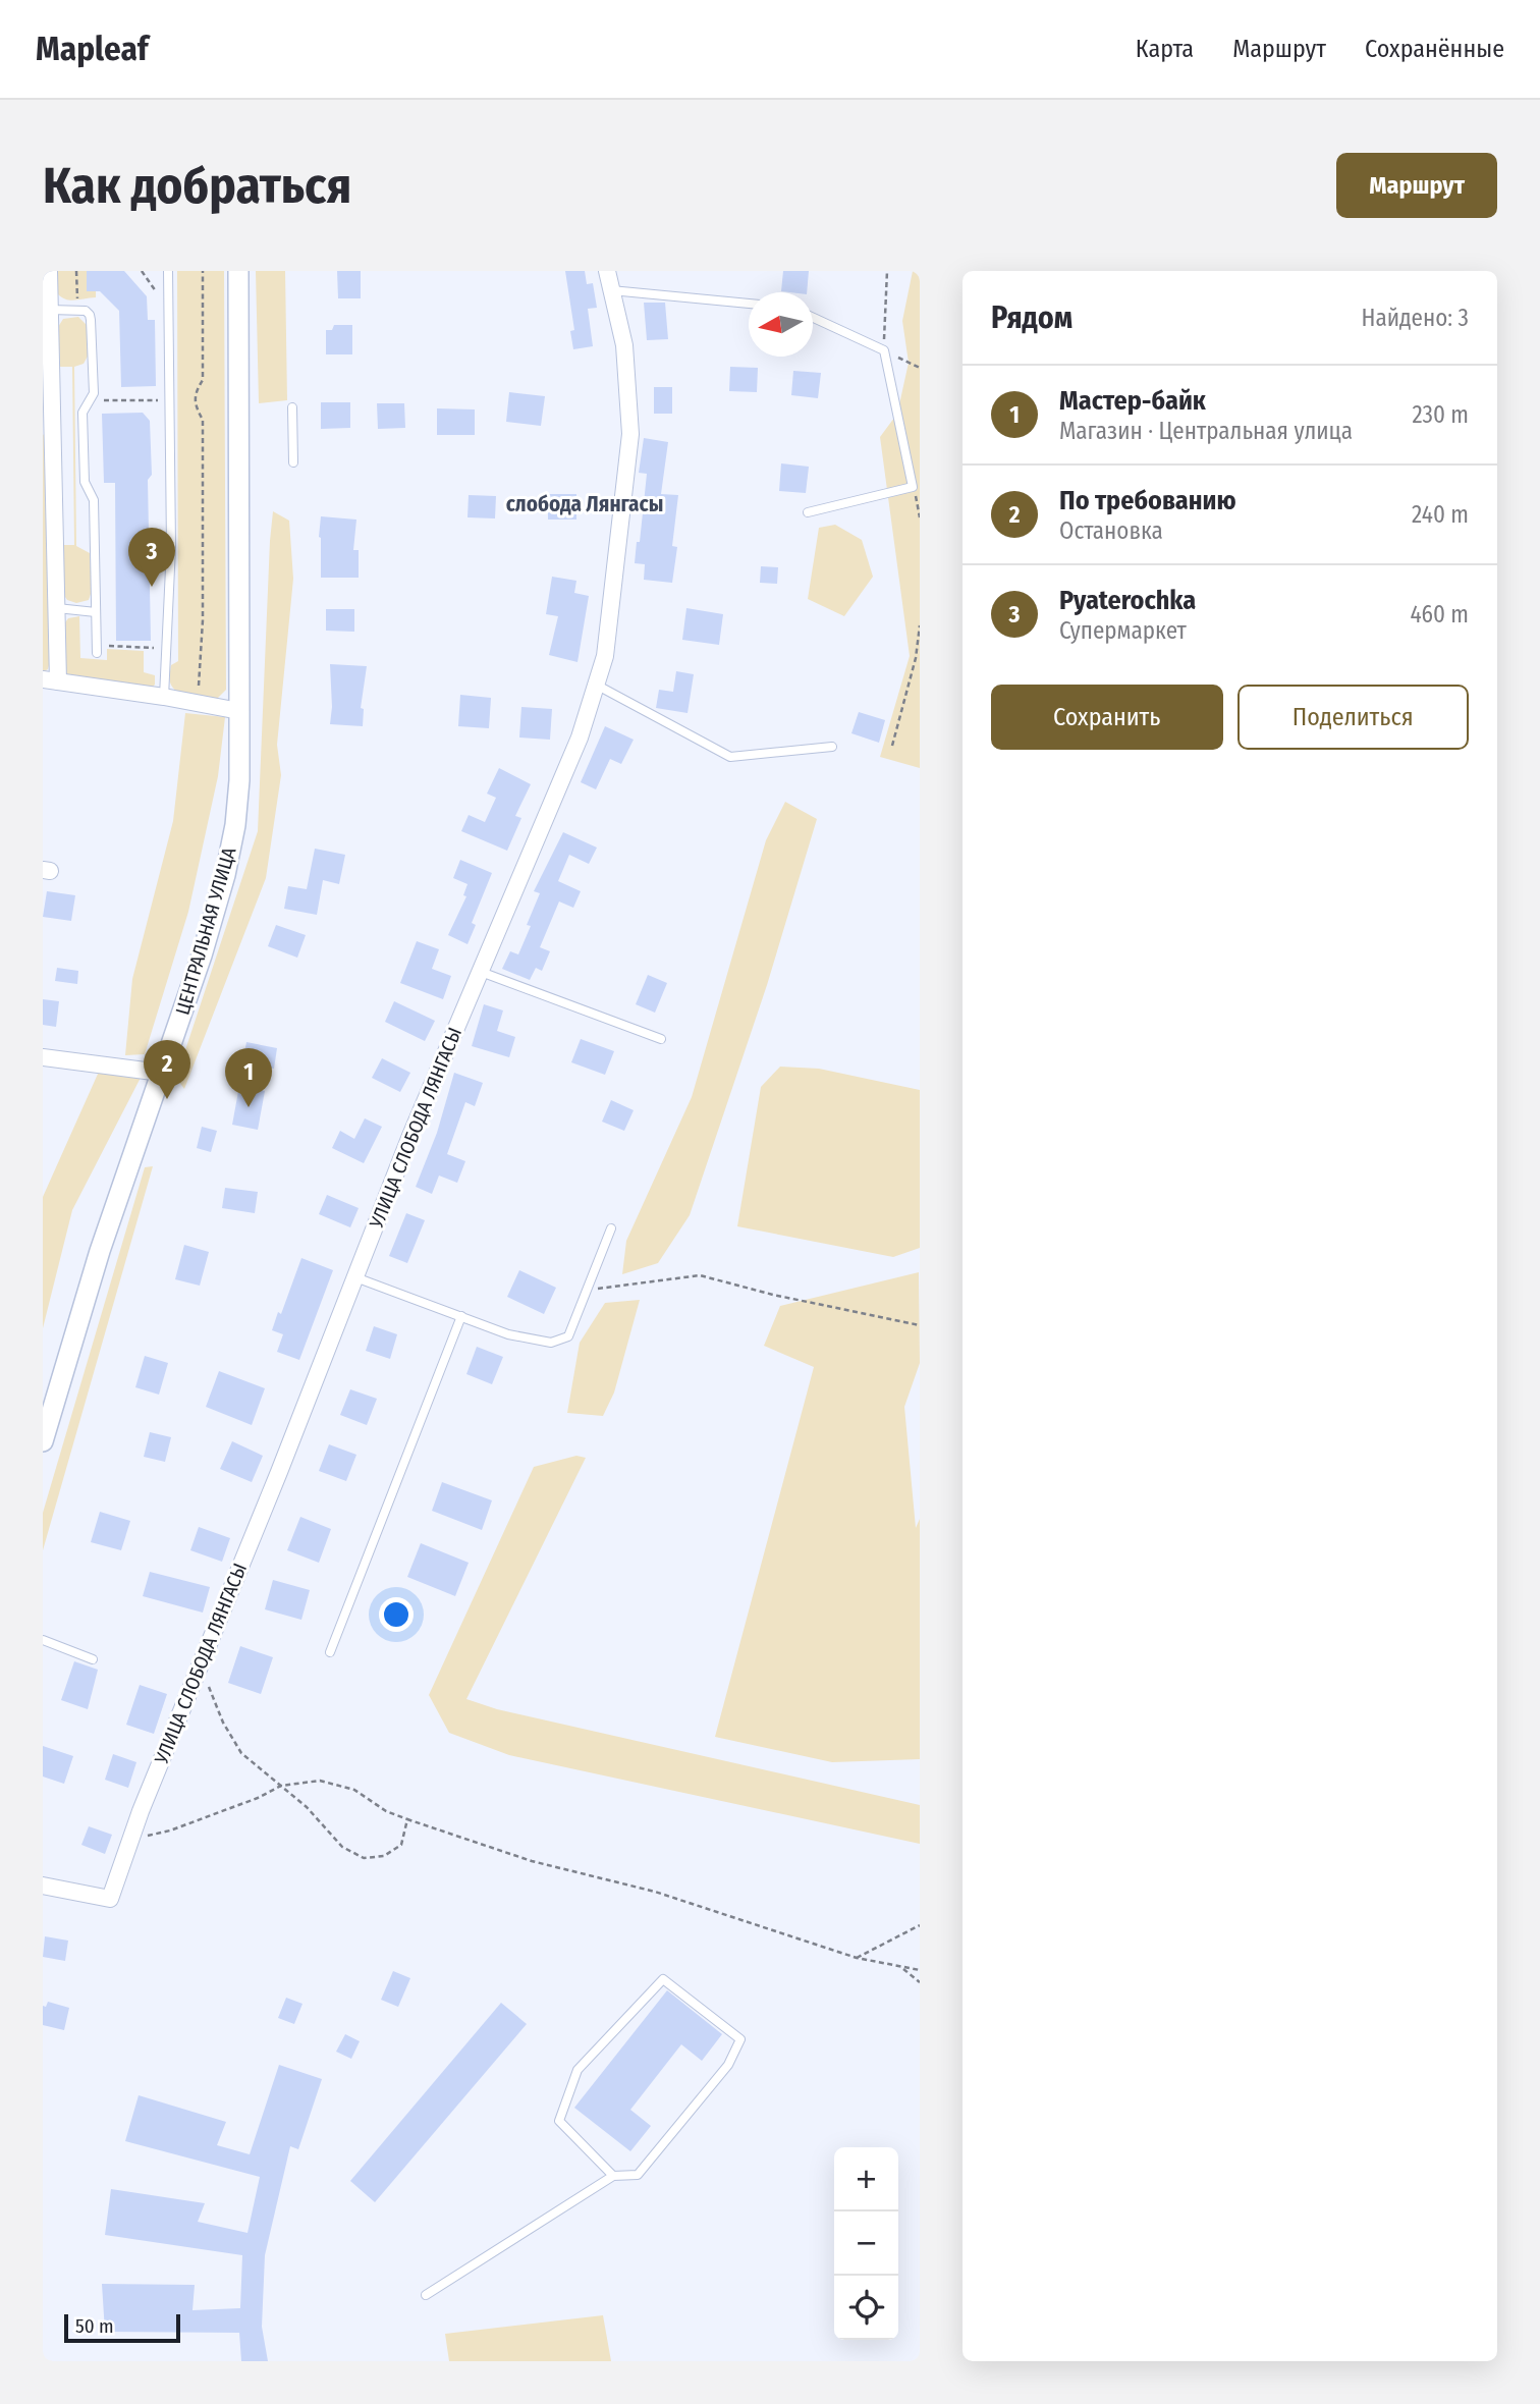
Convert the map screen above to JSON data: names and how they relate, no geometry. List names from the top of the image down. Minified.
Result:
{"streets":{"street":["ЦЕНТРАЛЬНАЯ УЛИЦА","УЛИЦА СЛОБОДА ЛЯНГАСЫ"]},"districts":["слобода Лянгасы"],"scale_bar":"50 m","north":"left","page":{"header":"Mapleaf","nav":["Карта","Маршрут","Сохранённые"],"buttons":["Маршрут",["Сохранить","Поделиться"]],"title":"Как добраться","heading":["Рядом","Найдено: 3"],"list":[{"mark":"1","name":"Мастер-байк","note":"Магазин · Центральная улица","value":"230 m"},{"mark":"2","name":"По требованию","note":"Остановка","value":"240 m"},{"mark":"3","name":"Pyaterochka","note":"Супермаркет","value":"460 m"}],"pins":["3","2","1"],"map_buttons":["+","−"],"scale":"50 m"}}
